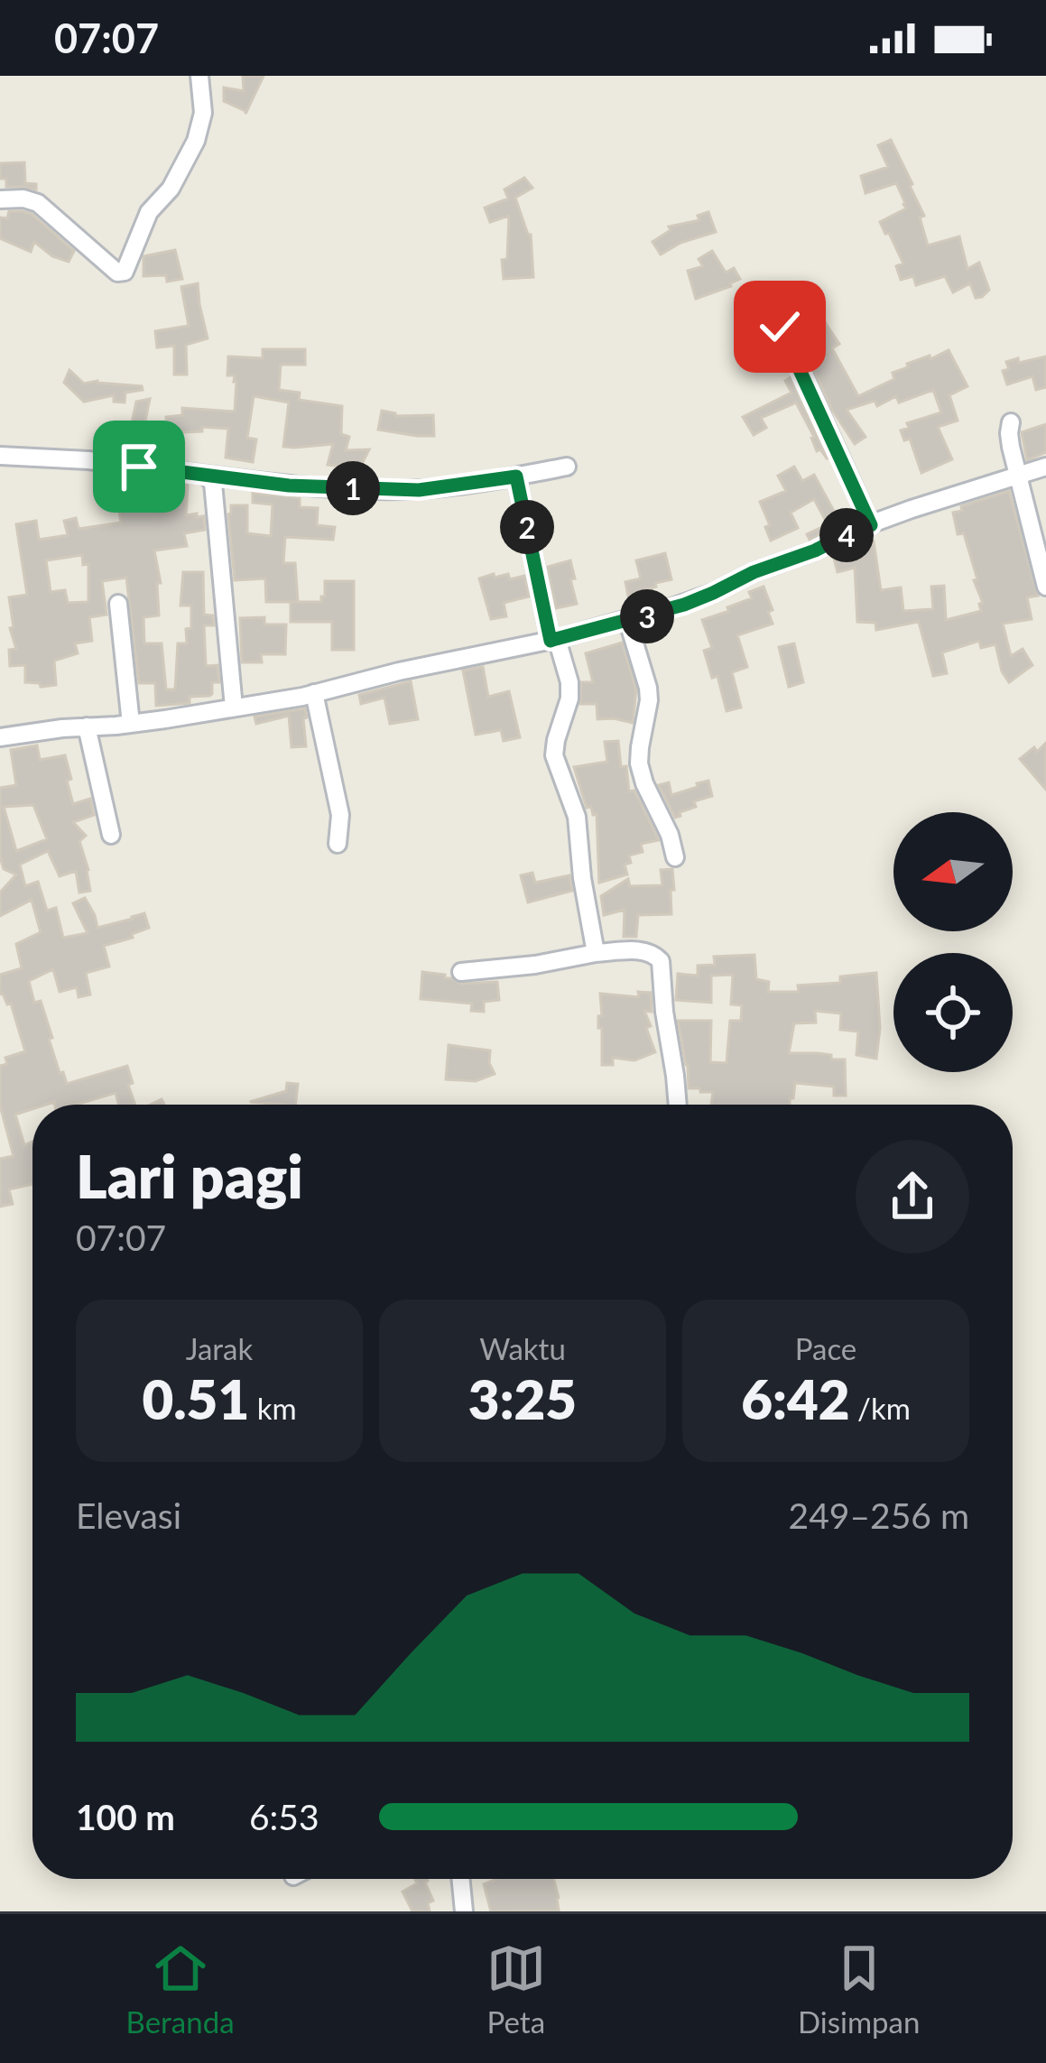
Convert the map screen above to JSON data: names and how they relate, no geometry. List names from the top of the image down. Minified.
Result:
{"north":"left","page":{"status":"07:07","pins":["1","2","4","3"],"heading":["Lari pagi","07:07"],"stats":[["Jarak","0.51 km"],["Waktu","3:25"],["Pace","6:42 /km"]],"chart":["Elevasi","249–256 m"],"list":[{"name":"100 m","note":"6:53"}],"tabs":["Beranda","Peta","Disimpan"]}}
